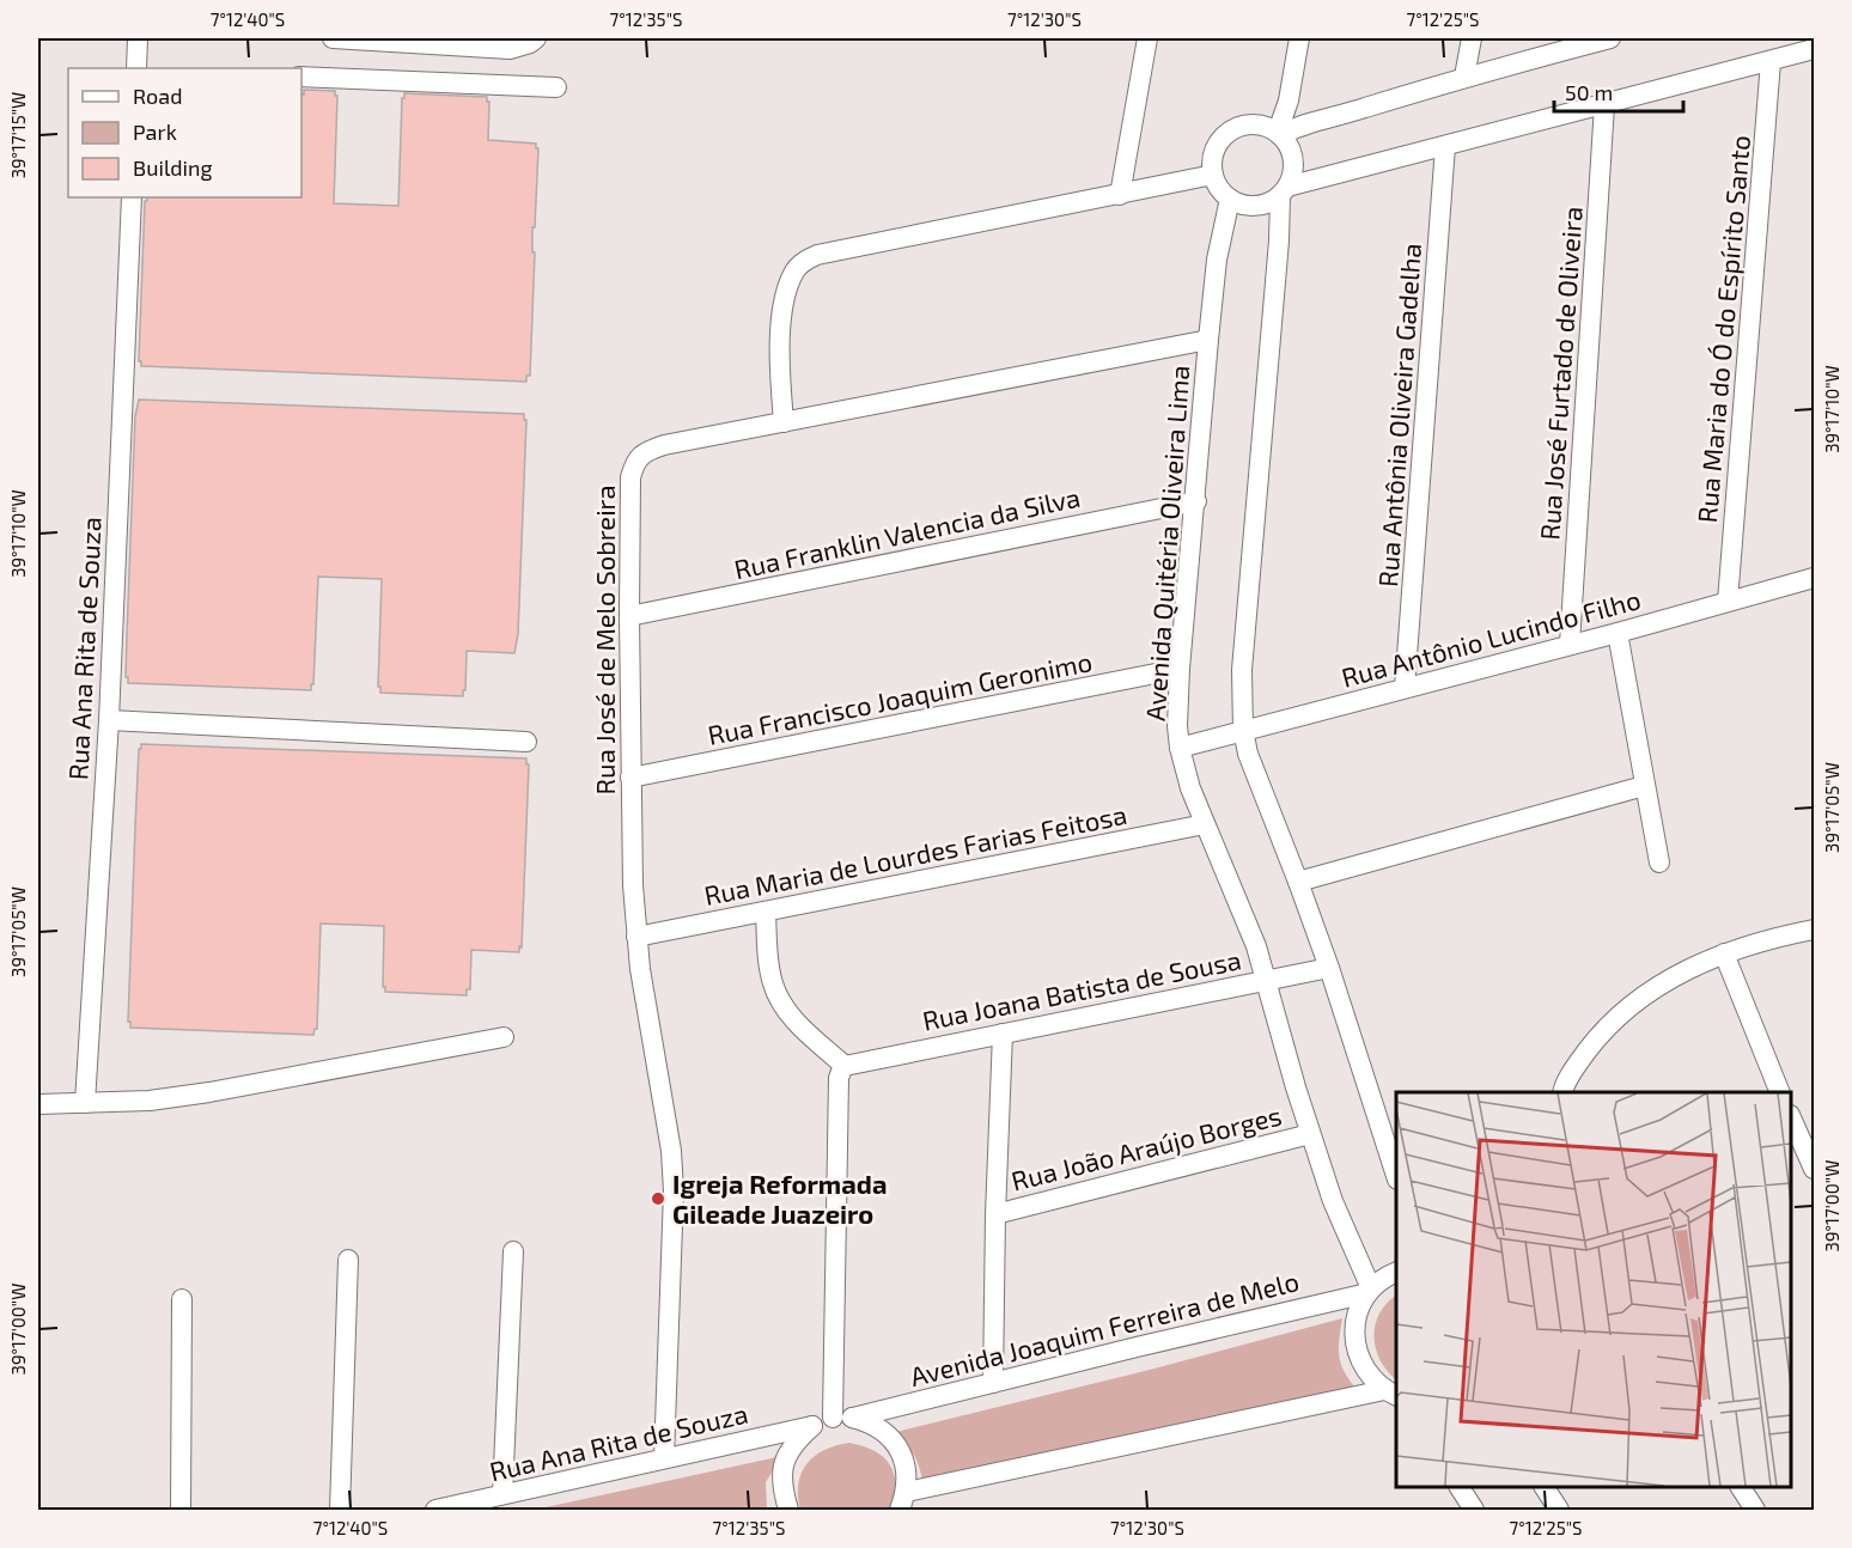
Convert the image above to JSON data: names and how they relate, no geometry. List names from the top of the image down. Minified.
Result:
{"streets":{"street":["Rua Maria do Ó do Espírito Santo","Rua José Furtado de Oliveira","Rua Antônia Oliveira Gadelha","Rua Franklin Valencia da Silva","Avenida Quitéria Oliveira Lima","Rua Antônio Lucindo Filho","Rua José de Melo Sobreira","Rua Ana Rita de Souza","Rua Francisco Joaquim Geronimo","Rua Maria de Lourdes Farias Feitosa","Rua Joana Batista de Sousa","Rua João Araújo Borges","Avenida Joaquim Ferreira de Melo"]},"crossings":[["Rua Maria do Ó do Espírito Santo","Rua Antônio Lucindo Filho"],["Rua José Furtado de Oliveira","Rua Antônio Lucindo Filho"],["Rua Antônia Oliveira Gadelha","Rua Antônio Lucindo Filho"],["Rua Franklin Valencia da Silva","Avenida Quitéria Oliveira Lima"],["Rua Franklin Valencia da Silva","Rua José de Melo Sobreira"],["Avenida Quitéria Oliveira Lima","Rua Antônio Lucindo Filho"],["Avenida Quitéria Oliveira Lima","Rua José de Melo Sobreira"],["Avenida Quitéria Oliveira Lima","Rua Francisco Joaquim Geronimo"],["Avenida Quitéria Oliveira Lima","Rua Maria de Lourdes Farias Feitosa"],["Avenida Quitéria Oliveira Lima","Rua Joana Batista de Sousa"],["Avenida Quitéria Oliveira Lima","Rua João Araújo Borges"],["Avenida Quitéria Oliveira Lima","Avenida Joaquim Ferreira de Melo"],["Rua José de Melo Sobreira","Rua Ana Rita de Souza"],["Rua José de Melo Sobreira","Rua Francisco Joaquim Geronimo"],["Rua José de Melo Sobreira","Rua Maria de Lourdes Farias Feitosa"],["Rua Ana Rita de Souza","Avenida Joaquim Ferreira de Melo"]],"places":["Igreja Reformada Gileade Juazeiro"],"legend":["Road","Park","Building"],"scale_bar":"50 m","coordinates":["7°12'40\"S","7°12'35\"S","7°12'30\"S","7°12'25\"S","39°17'15\"W","39°17'10\"W","39°17'05\"W","39°17'00\"W"]}
